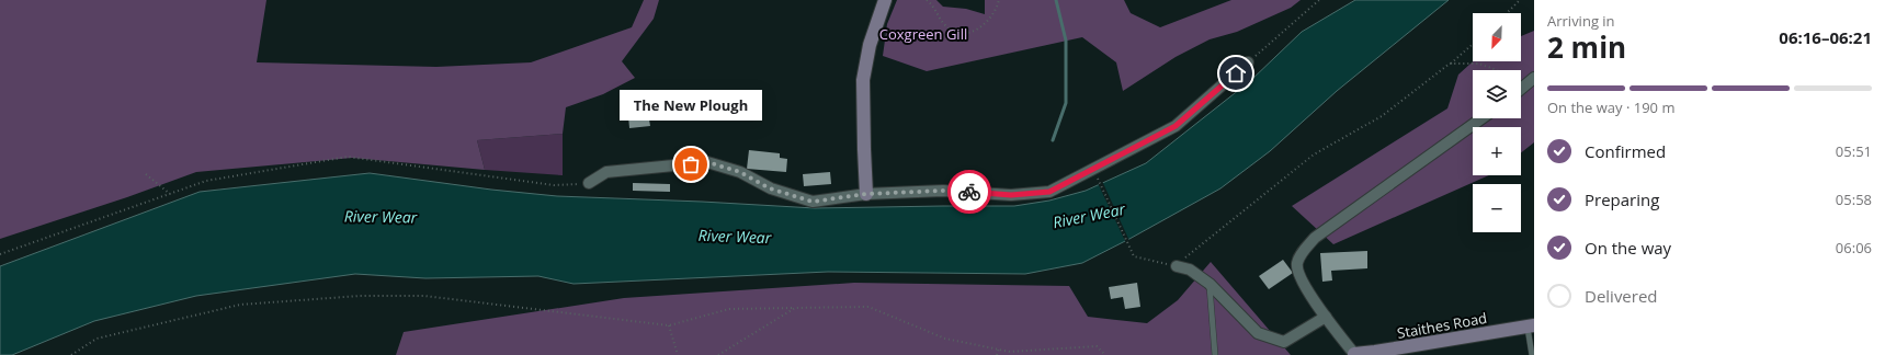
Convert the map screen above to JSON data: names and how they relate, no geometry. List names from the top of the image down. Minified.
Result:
{"streets":{"street":["Staithes Road"]},"water":["River Wear"],"parks":["Coxgreen Gill"],"places":["The New Plough"],"north":"bottom left","page":{"heading":["2 min","Arriving in","06:16–06:21"],"map_buttons":["+","−"],"bar":"On the way · 190 m","bubble":"The New Plough","list":[["Confirmed","05:51"],["Preparing","05:58"],["On the way","06:06"],"Delivered"]}}
